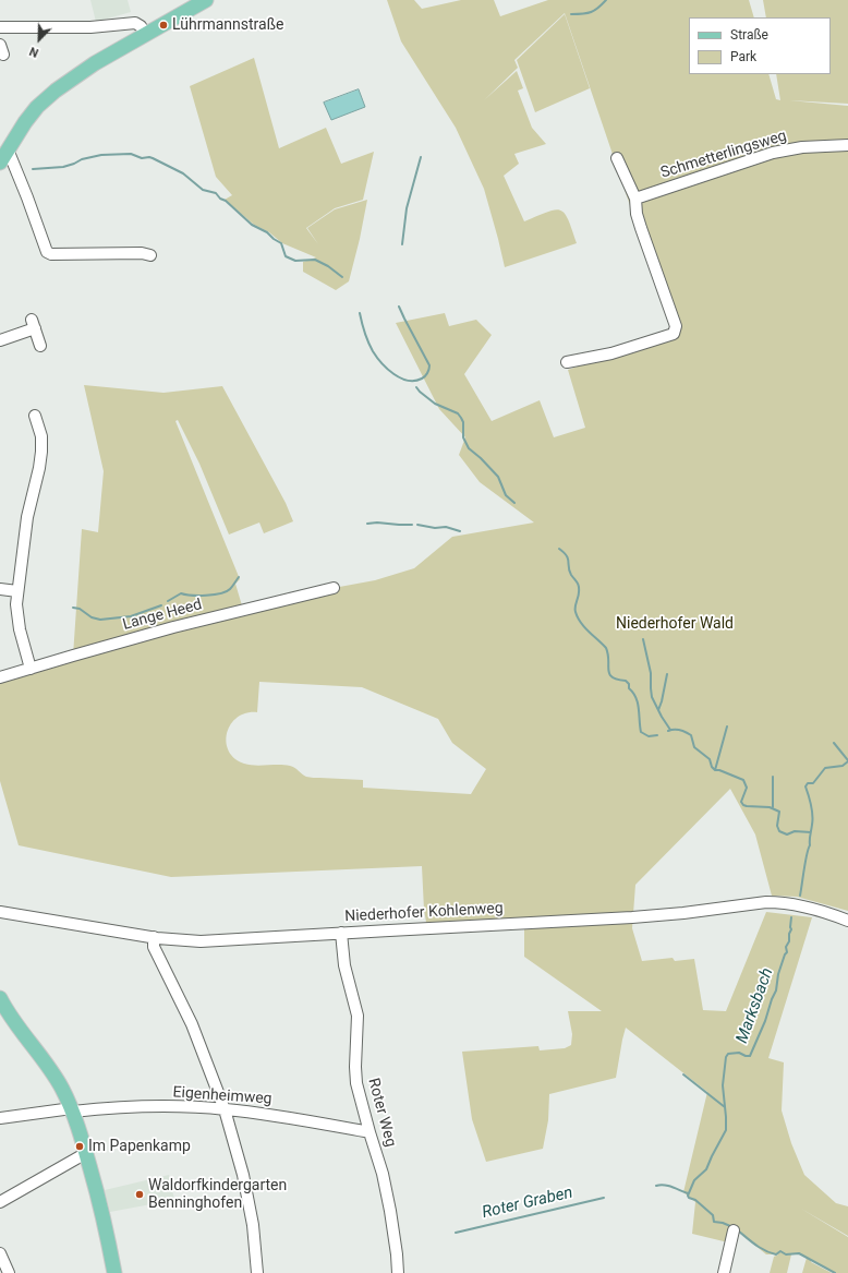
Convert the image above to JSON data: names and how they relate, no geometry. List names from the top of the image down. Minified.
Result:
{"streets":{"street":["Schmetterlingsweg","Lange Heed","Niederhofer Kohlenweg","Eigenheimweg","Roter Weg"]},"crossings":[["Niederhofer Kohlenweg","Roter Weg"],["Eigenheimweg","Roter Weg"]],"water":["Marksbach","Roter Graben"],"parks":["Niederhofer Wald"],"places":["Lührmannstraße","Im Papenkamp","Waldorfkindergarten Benninghofen"],"legend":["Straße","Park"],"north":"bottom left"}
